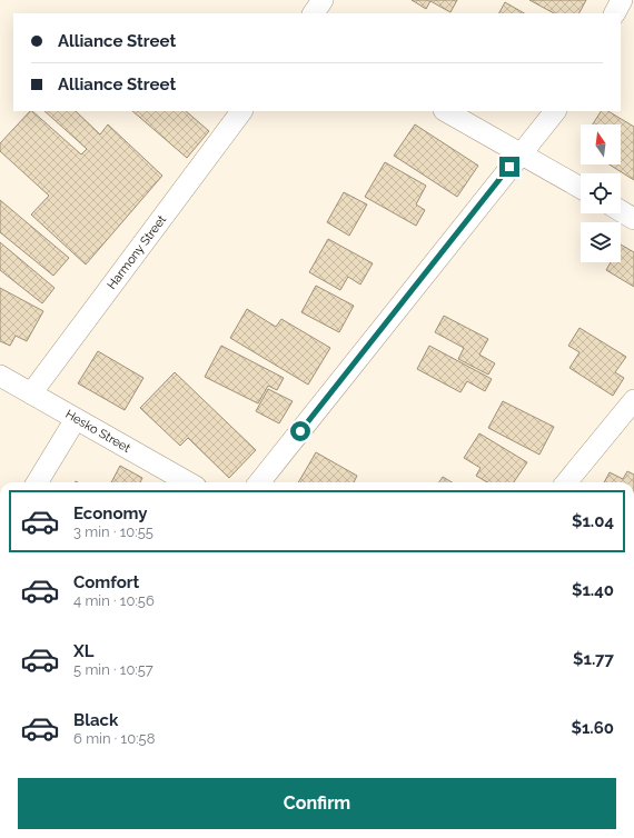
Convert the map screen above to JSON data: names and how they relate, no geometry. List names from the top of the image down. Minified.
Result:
{"streets":{"street":["Harmony Street","Hesko Street"]},"crossings":[["Harmony Street","Hesko Street"]],"north":"top","page":{"banner":["Alliance Street","Alliance Street"],"list":[{"name":"Economy","note":"3 min · 10:55","value":"$1.04"},{"name":"Comfort","note":"4 min · 10:56","value":"$1.40"},{"name":"XL","note":"5 min · 10:57","value":"$1.77"},{"name":"Black","note":"6 min · 10:58","value":"$1.60"}],"buttons":"Confirm"}}
